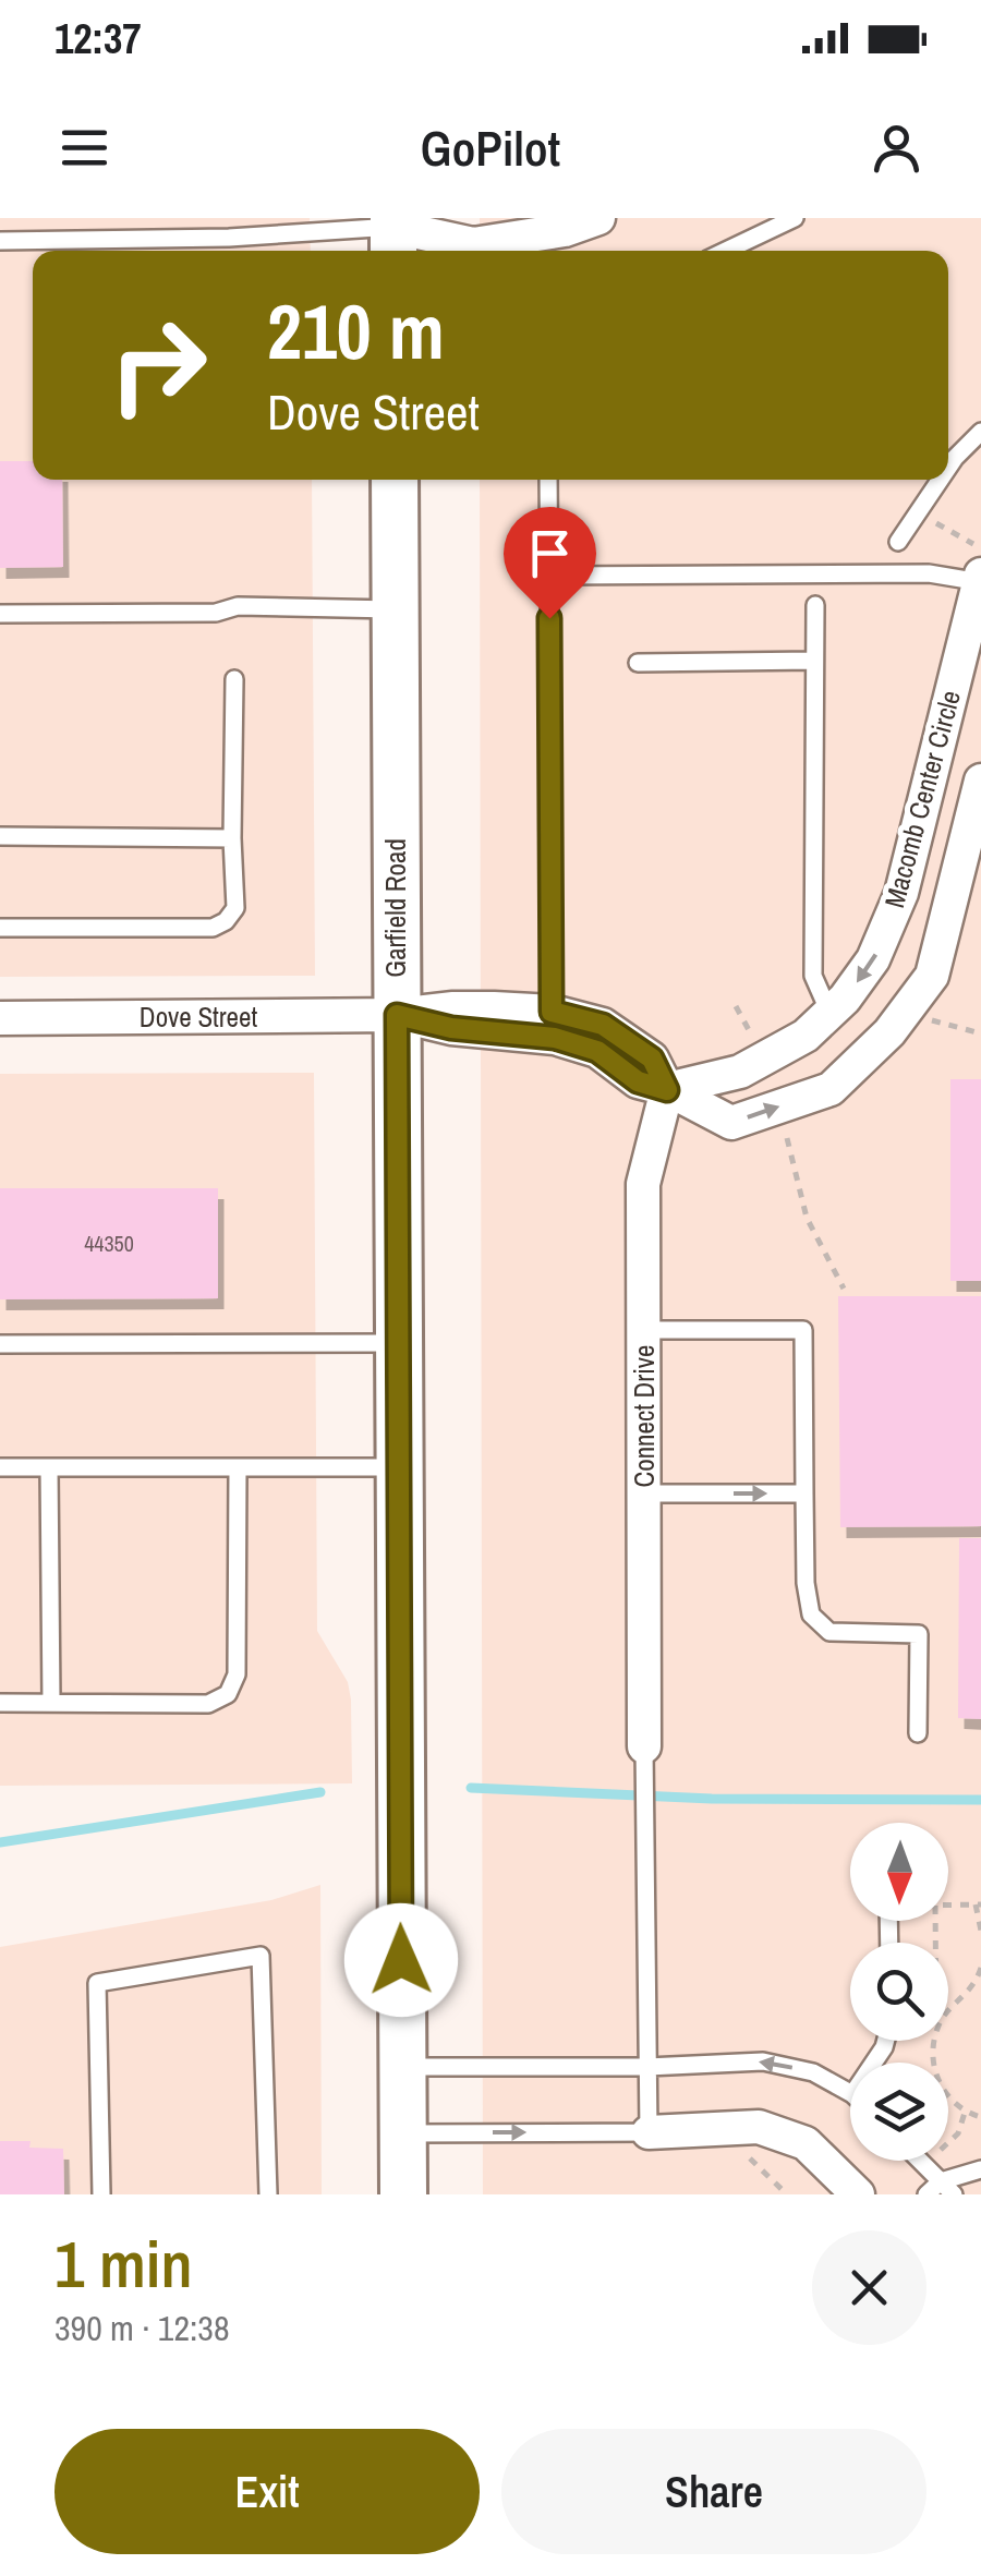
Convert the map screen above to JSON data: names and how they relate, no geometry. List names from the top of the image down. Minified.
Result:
{"streets":{"main road":["Garfield Road"],"street":["Macomb Center Circle","Dove Street","Connect Drive"]},"crossings":[["Macomb Center Circle","Dove Street"],["Macomb Center Circle","Connect Drive"],["Garfield Road","Dove Street"],["Dove Street","Connect Drive"]],"house_numbers":["44350"],"north":"bottom","page":{"status":"12:37","header":"GoPilot","turn":["210 m","Dove Street"],"heading":["1 min","390 m · 12:38"],"buttons":["Exit","Share"]}}
